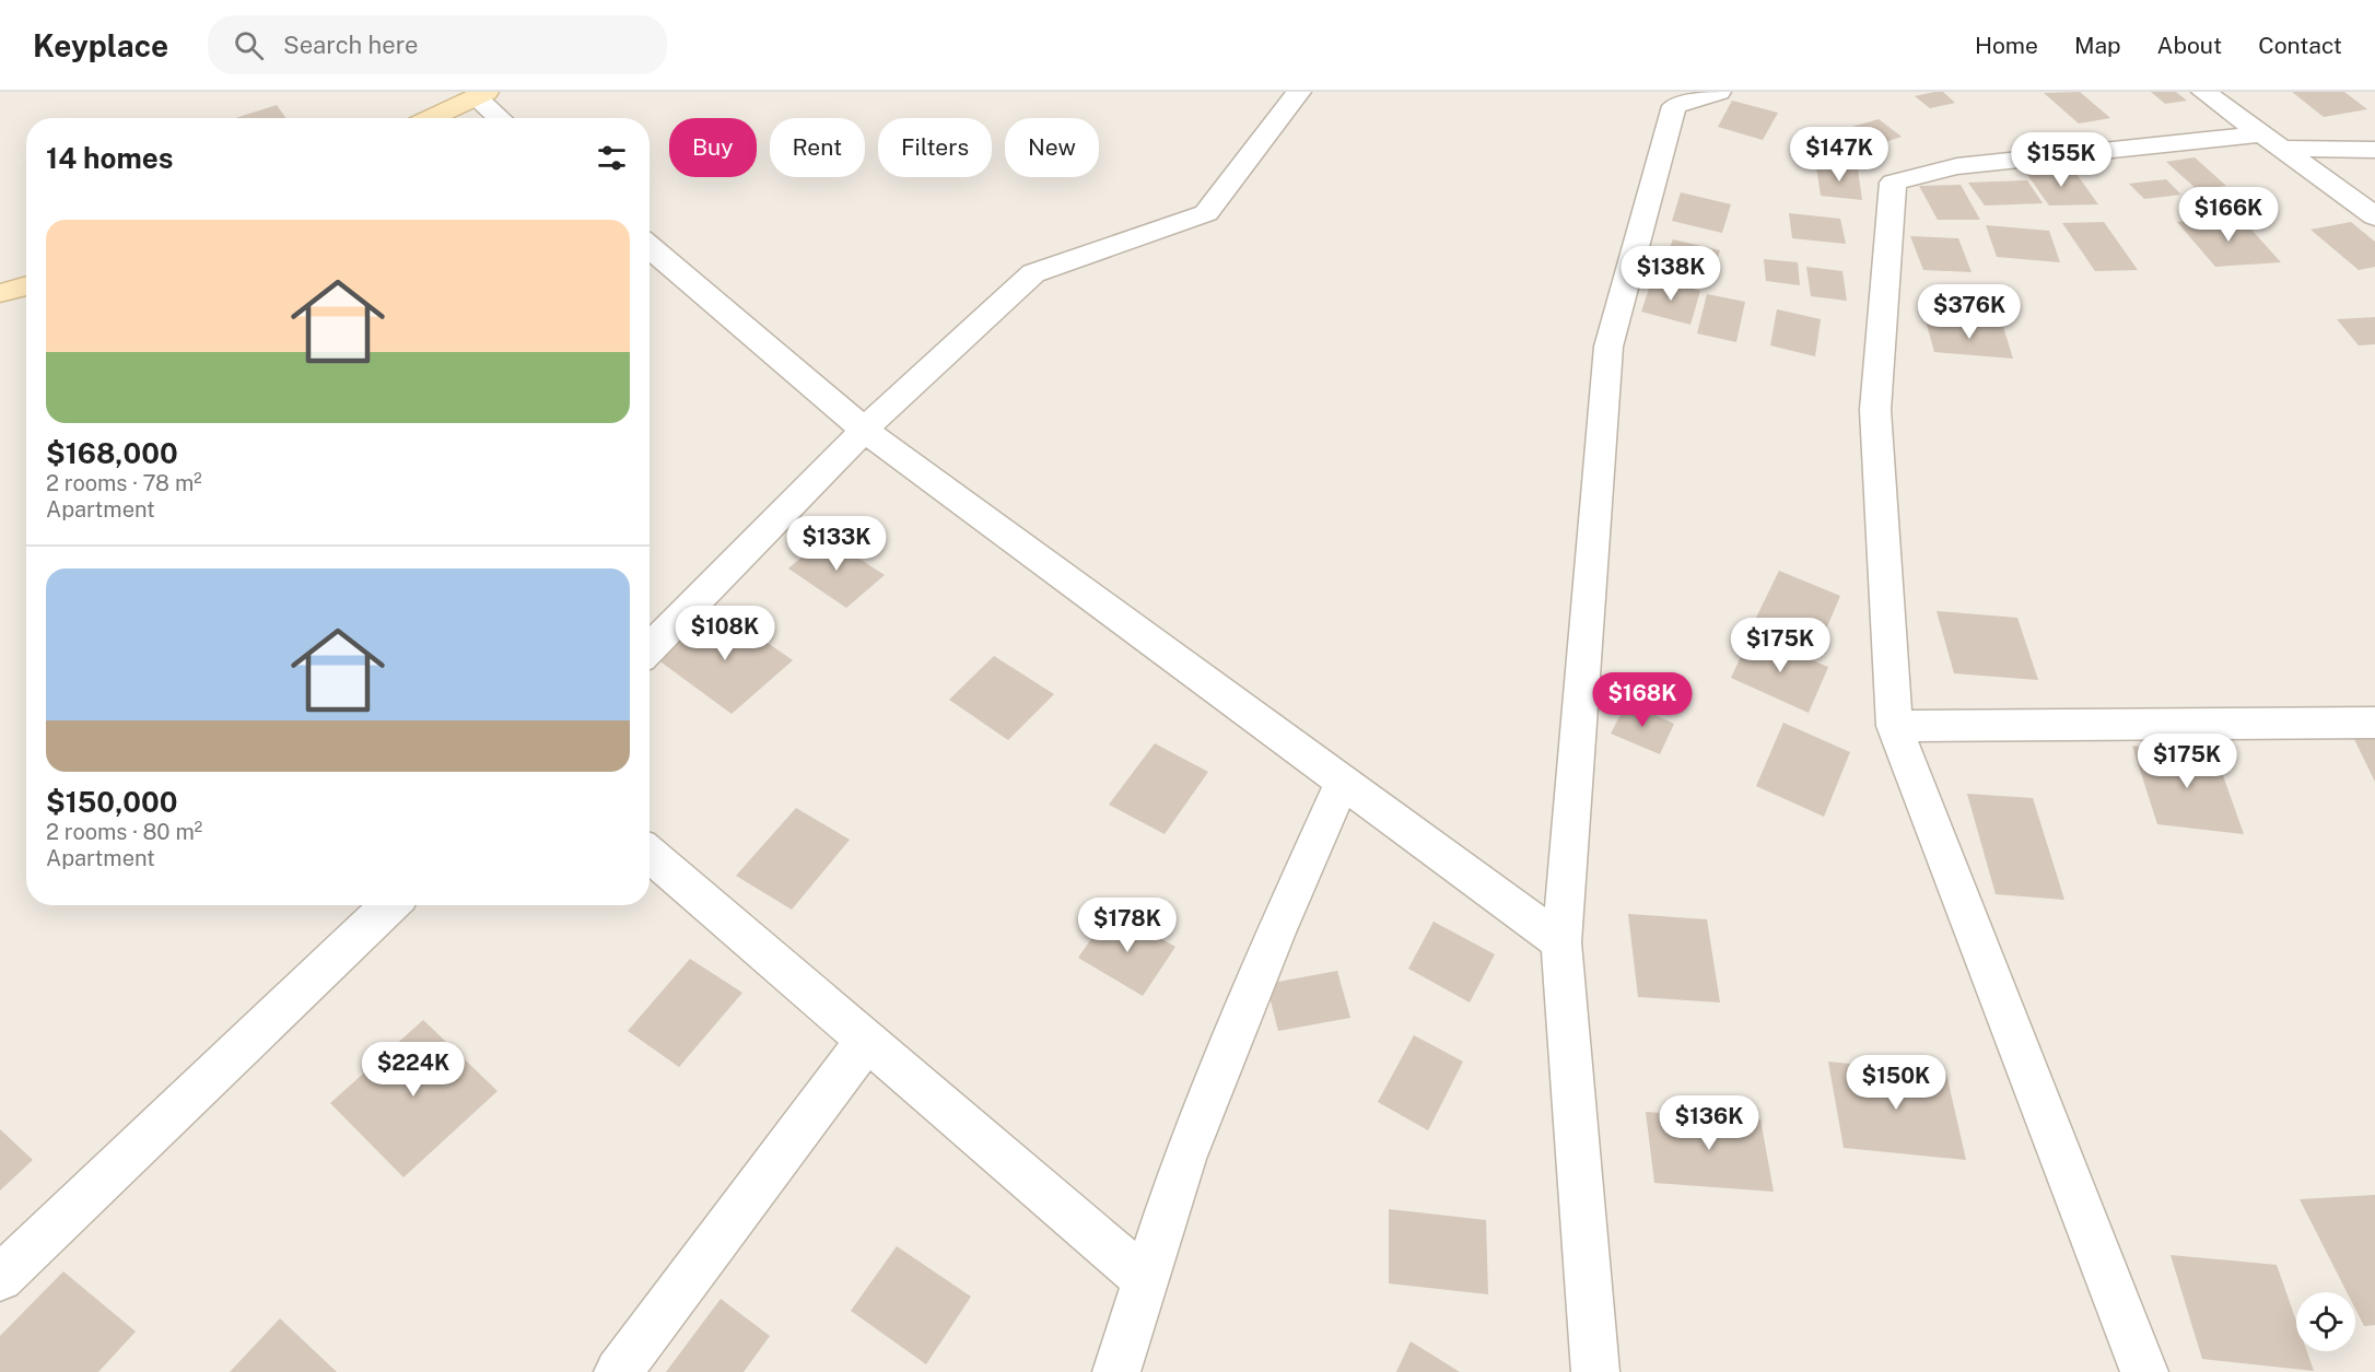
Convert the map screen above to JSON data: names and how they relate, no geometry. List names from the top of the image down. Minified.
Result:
{"page":{"header":"Keyplace","search":"Search here","nav":["Home","Map","About","Contact"],"chip":["Buy","Rent","Filters","New"],"heading":"14 homes","price":["$147K","$155K","$166K","$138K","$376K","$133K","$108K","$175K","$168K","$175K","$178K","$224K","$150K","$136K"],"list":[{"name":"$168,000","note":"2 rooms · 78 m² · Apartment"},{"name":"$150,000","note":"2 rooms · 80 m² · Apartment"}]}}
